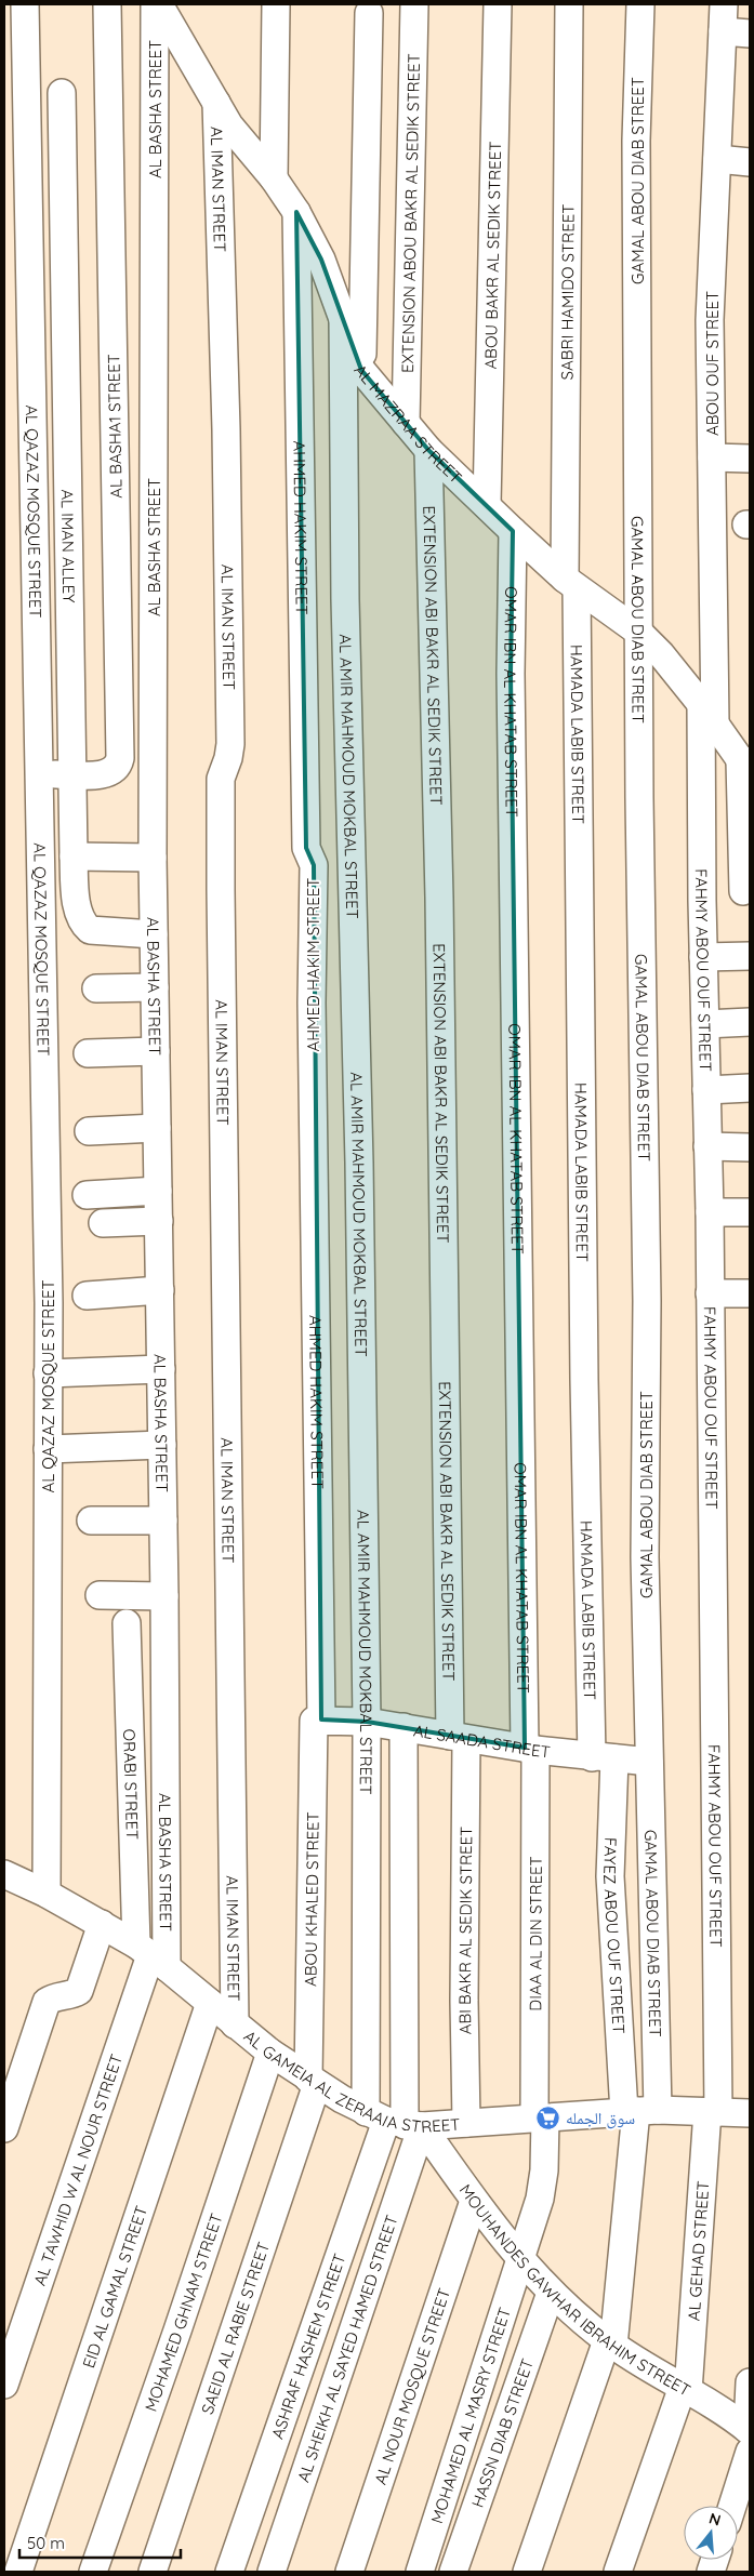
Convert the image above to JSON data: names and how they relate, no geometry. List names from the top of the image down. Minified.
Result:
{"streets":{"street":["AL BASHA STREET","GAMAL ABOU DIAB STREET","AL IMAN STREET","EXTENSION ABOU BAKR AL SEDIK STREET","ABOU BAKR AL SEDIK STREET","SABRI HAMIDO STREET","ABOU OUF STREET","AL MAZRAA STREET","AL BASHA1 STREET","AL QAZAZ MOSQUE STREET","AHMED HAKIM STREET","AL IMAN ALLEY","EXTENSION ABI BAKR AL SEDIK STREET","OMAR IBN AL KHATAB STREET","HAMADA LABIB STREET","AL AMIR MAHMOUD MOKBAL STREET","FAHMY ABOU OUF STREET","AL SAADA STREET","ORABI STREET","ABOU KHALED STREET","ABI BAKR AL SEDIK STREET","DIAA AL DIN STREET","FAYEZ ABOU OUF STREET","AL GAMEIA AL ZERAAIA STREET","AL TAWHID W AL NOUR STREET","AL GEHAD STREET","EID AL GAMAL STREET","MOUHANDES GAWHAR IBRAHIM STREET","MOHAMED GHNAM STREET","SAEID AL RABIE STREET","ASHRAF HASHEM STREET","AL SHEIKH AL SAYED HAMED STREET","AL NOUR MOSQUE STREET","MOHAMED AL MASRY STREET","HASSN DIAB STREET"]},"crossings":[["AL BASHA STREET","AL IMAN ALLEY"],["AL BASHA STREET","ORABI STREET"],["AL BASHA STREET","AL GAMEIA AL ZERAAIA STREET"],["AL BASHA STREET","AL TAWHID W AL NOUR STREET"],["GAMAL ABOU DIAB STREET","AL MAZRAA STREET"],["GAMAL ABOU DIAB STREET","AL SAADA STREET"],["GAMAL ABOU DIAB STREET","FAYEZ ABOU OUF STREET"],["GAMAL ABOU DIAB STREET","AL GAMEIA AL ZERAAIA STREET"],["AL IMAN STREET","AL MAZRAA STREET"],["AL IMAN STREET","AL GAMEIA AL ZERAAIA STREET"],["EXTENSION ABOU BAKR AL SEDIK STREET","AL MAZRAA STREET"],["ABOU BAKR AL SEDIK STREET","AL MAZRAA STREET"],["SABRI HAMIDO STREET","AL MAZRAA STREET"],["SABRI HAMIDO STREET","HAMADA LABIB STREET"],["ABOU OUF STREET","AL MAZRAA STREET"],["ABOU OUF STREET","FAHMY ABOU OUF STREET"],["AL MAZRAA STREET","AHMED HAKIM STREET"],["AL MAZRAA STREET","EXTENSION ABI BAKR AL SEDIK STREET"],["AL MAZRAA STREET","OMAR IBN AL KHATAB STREET"],["AL MAZRAA STREET","HAMADA LABIB STREET"],["AL MAZRAA STREET","AL AMIR MAHMOUD MOKBAL STREET"],["AL MAZRAA STREET","FAHMY ABOU OUF STREET"],["AL BASHA1 STREET","AL QAZAZ MOSQUE STREET"],["AL BASHA1 STREET","AL IMAN ALLEY"],["AL QAZAZ MOSQUE STREET","AL GAMEIA AL ZERAAIA STREET"],["AHMED HAKIM STREET","AL SAADA STREET"],["AHMED HAKIM STREET","ABOU KHALED STREET"],["EXTENSION ABI BAKR AL SEDIK STREET","AL SAADA STREET"],["EXTENSION ABI BAKR AL SEDIK STREET","ABI BAKR AL SEDIK STREET"],["OMAR IBN AL KHATAB STREET","AL SAADA STREET"],["OMAR IBN AL KHATAB STREET","DIAA AL DIN STREET"],["HAMADA LABIB STREET","AL SAADA STREET"],["HAMADA LABIB STREET","FAYEZ ABOU OUF STREET"],["AL AMIR MAHMOUD MOKBAL STREET","AL SAADA STREET"],["AL AMIR MAHMOUD MOKBAL STREET","AL GAMEIA AL ZERAAIA STREET"],["AL AMIR MAHMOUD MOKBAL STREET","MOUHANDES GAWHAR IBRAHIM STREET"],["AL AMIR MAHMOUD MOKBAL STREET","ASHRAF HASHEM STREET"],["AL AMIR MAHMOUD MOKBAL STREET","AL SHEIKH AL SAYED HAMED STREET"],["FAHMY ABOU OUF STREET","AL GAMEIA AL ZERAAIA STREET"],["FAHMY ABOU OUF STREET","AL GEHAD STREET"],["AL SAADA STREET","ABOU KHALED STREET"],["AL SAADA STREET","ABI BAKR AL SEDIK STREET"],["AL SAADA STREET","DIAA AL DIN STREET"],["AL SAADA STREET","FAYEZ ABOU OUF STREET"],["ORABI STREET","AL GAMEIA AL ZERAAIA STREET"],["ORABI STREET","AL TAWHID W AL NOUR STREET"],["ABOU KHALED STREET","AL GAMEIA AL ZERAAIA STREET"],["ABOU KHALED STREET","SAEID AL RABIE STREET"],["ABI BAKR AL SEDIK STREET","AL GAMEIA AL ZERAAIA STREET"],["DIAA AL DIN STREET","AL GAMEIA AL ZERAAIA STREET"],["DIAA AL DIN STREET","MOUHANDES GAWHAR IBRAHIM STREET"],["DIAA AL DIN STREET","MOHAMED AL MASRY STREET"],["FAYEZ ABOU OUF STREET","AL GAMEIA AL ZERAAIA STREET"],["AL GAMEIA AL ZERAAIA STREET","AL TAWHID W AL NOUR STREET"],["AL GAMEIA AL ZERAAIA STREET","AL GEHAD STREET"],["AL GAMEIA AL ZERAAIA STREET","EID AL GAMAL STREET"],["AL GAMEIA AL ZERAAIA STREET","MOUHANDES GAWHAR IBRAHIM STREET"],["AL GAMEIA AL ZERAAIA STREET","MOHAMED GHNAM STREET"],["AL GAMEIA AL ZERAAIA STREET","SAEID AL RABIE STREET"],["AL GAMEIA AL ZERAAIA STREET","ASHRAF HASHEM STREET"],["AL GAMEIA AL ZERAAIA STREET","AL SHEIKH AL SAYED HAMED STREET"],["AL GEHAD STREET","MOUHANDES GAWHAR IBRAHIM STREET"],["MOUHANDES GAWHAR IBRAHIM STREET","ASHRAF HASHEM STREET"],["MOUHANDES GAWHAR IBRAHIM STREET","AL SHEIKH AL SAYED HAMED STREET"],["MOUHANDES GAWHAR IBRAHIM STREET","AL NOUR MOSQUE STREET"],["MOUHANDES GAWHAR IBRAHIM STREET","MOHAMED AL MASRY STREET"],["MOUHANDES GAWHAR IBRAHIM STREET","HASSN DIAB STREET"],["ASHRAF HASHEM STREET","AL SHEIKH AL SAYED HAMED STREET"]],"places":{"supermarket":["سوق الجمله"]},"scale_bar":"50 m","north":"top"}
